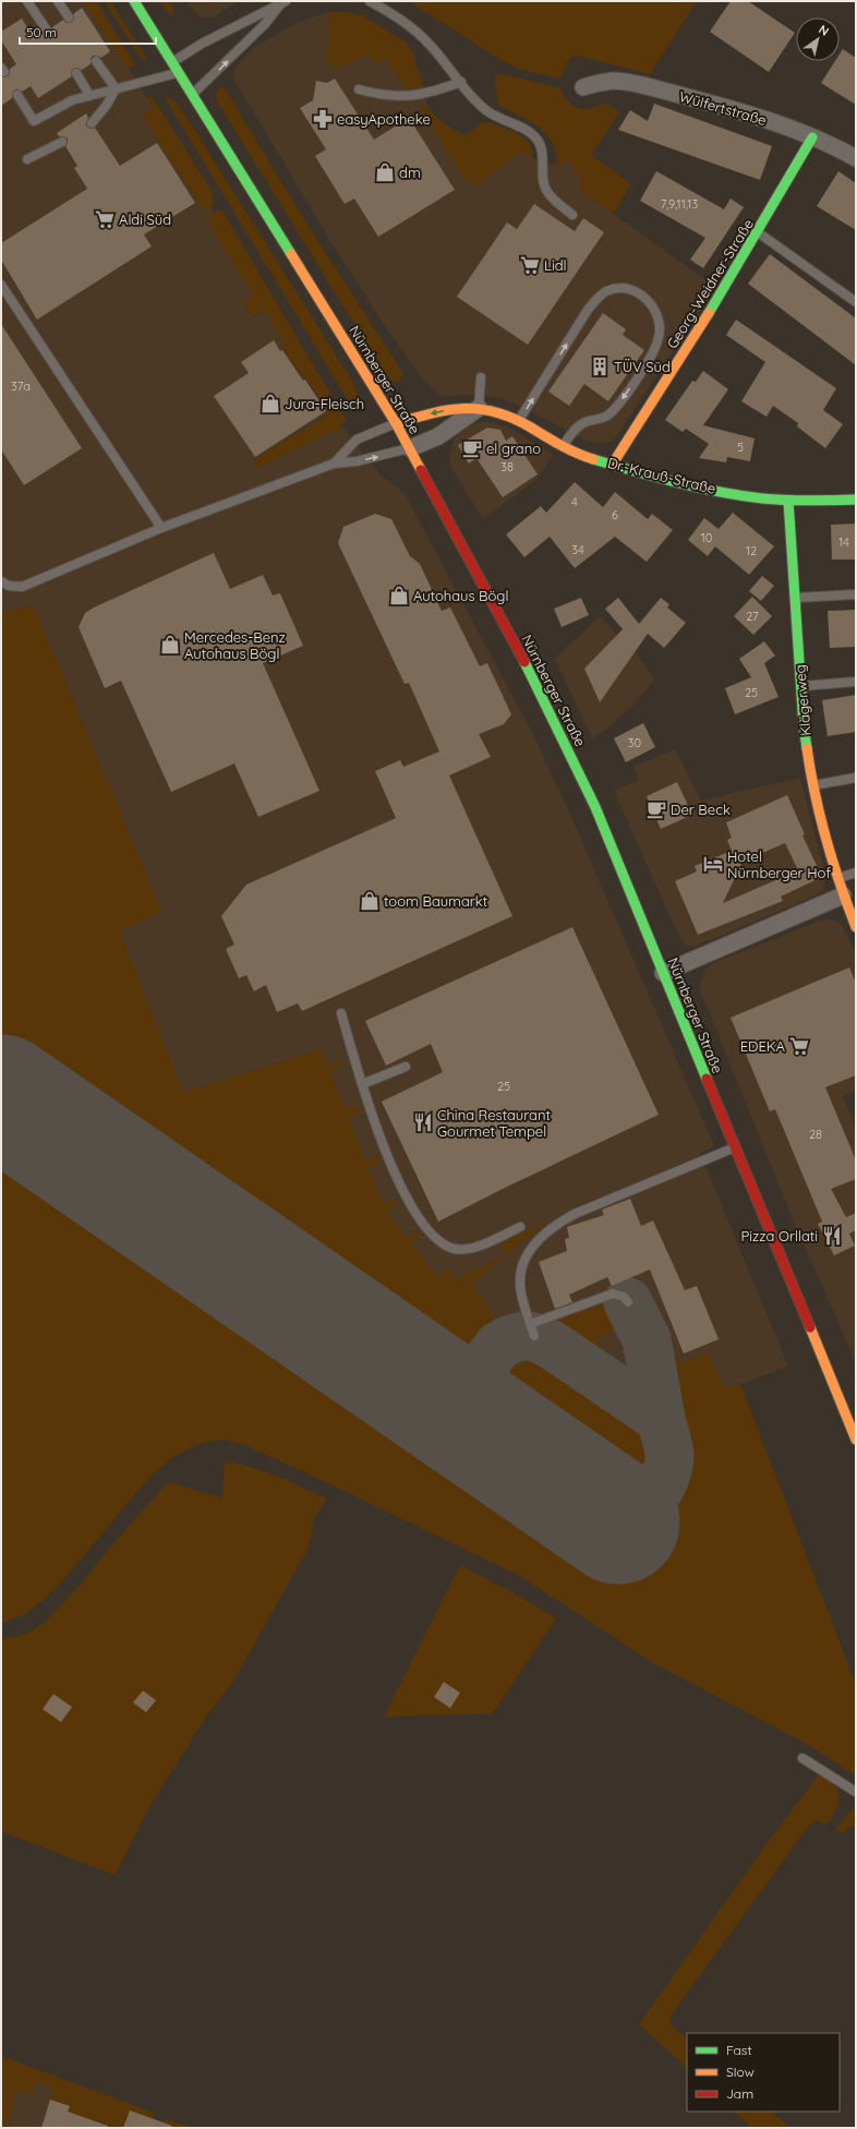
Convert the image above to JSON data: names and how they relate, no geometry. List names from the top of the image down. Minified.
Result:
{"streets":{"main road":["Georg-Weidner-Straße","Nürnberger Straße","Dr.-Krauß-Straße","Klägerweg"],"street":["Wülfertstraße"]},"crossings":[["Wülfertstraße","Georg-Weidner-Straße"],["Georg-Weidner-Straße","Dr.-Krauß-Straße"],["Nürnberger Straße","Dr.-Krauß-Straße"],["Dr.-Krauß-Straße","Klägerweg"]],"places":{"pharmacy":["easyApotheke"],"shop":["dm","Jura-Fleisch","Autohaus Bögl","Mercedes-Benz Autohaus Bögl","toom Baumarkt"],"supermarket":["Aldi Süd","Lidl","EDEKA"],"building":["TÜV Süd"],"cafe":["el grano","Der Beck"],"hotel":["Hotel Nürnberger Hof"],"restaurant":["China Restaurant Gourmet Tempel","Pizza Orllati"]},"house_numbers":["7,9,11,13","37a","5","38","4","6","10","14","34","12","27","25","30","25","28"],"legend":["Fast","Slow","Jam"],"scale_bar":"50 m","north":"top right"}
